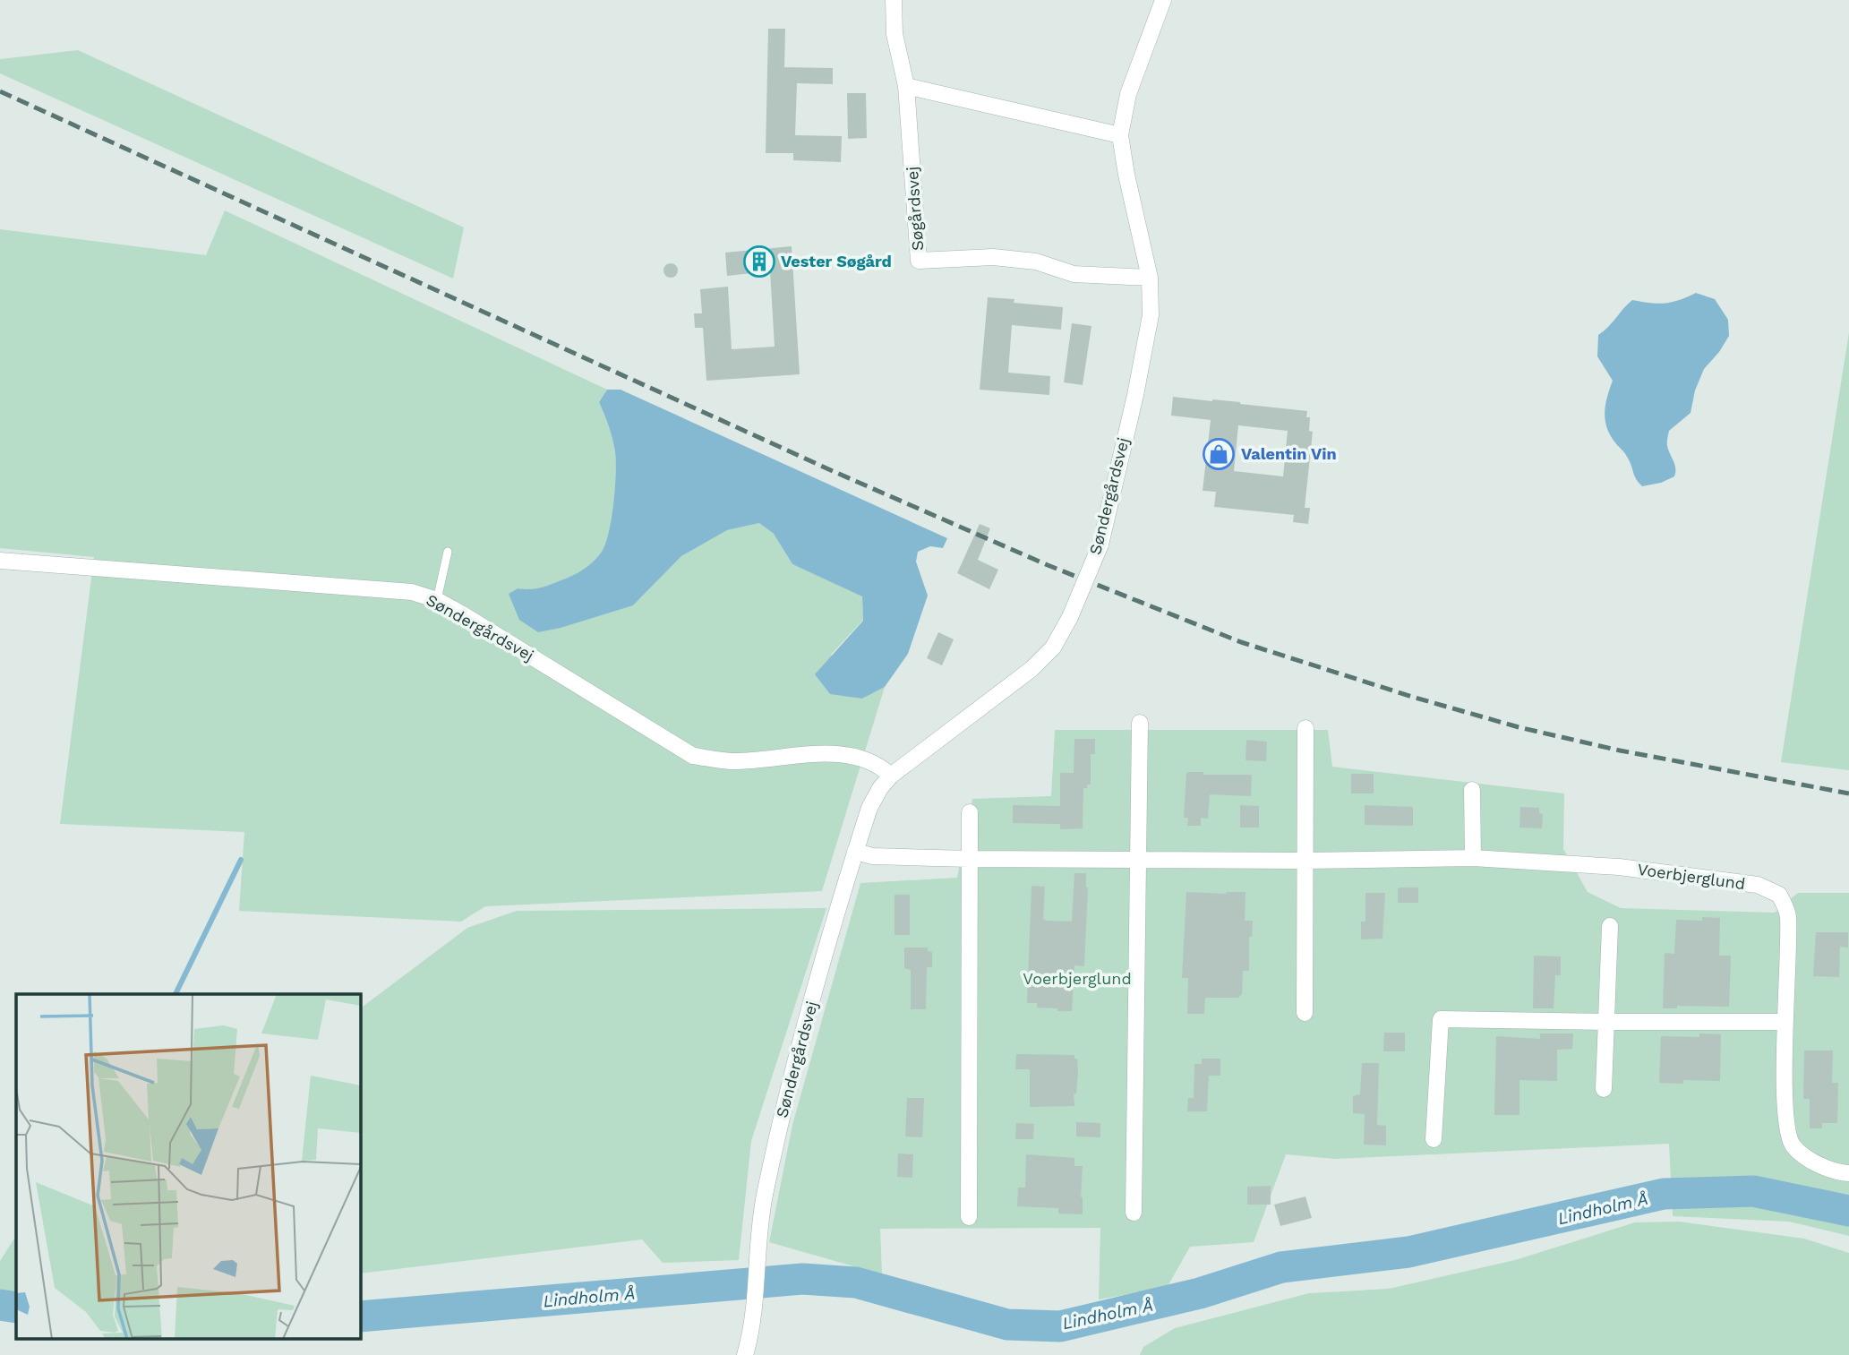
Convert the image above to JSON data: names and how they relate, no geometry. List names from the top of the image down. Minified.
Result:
{"streets":{"street":["Søgårdsvej","Søndergårdsvej","Voerbjerglund"]},"crossings":[["Søgårdsvej","Søndergårdsvej"],["Søndergårdsvej","Voerbjerglund"]],"water":["Lindholm Å"],"parks":["Voerbjerglund"],"places":{"building":["Vester Søgård"],"shop":["Valentin Vin"]}}
